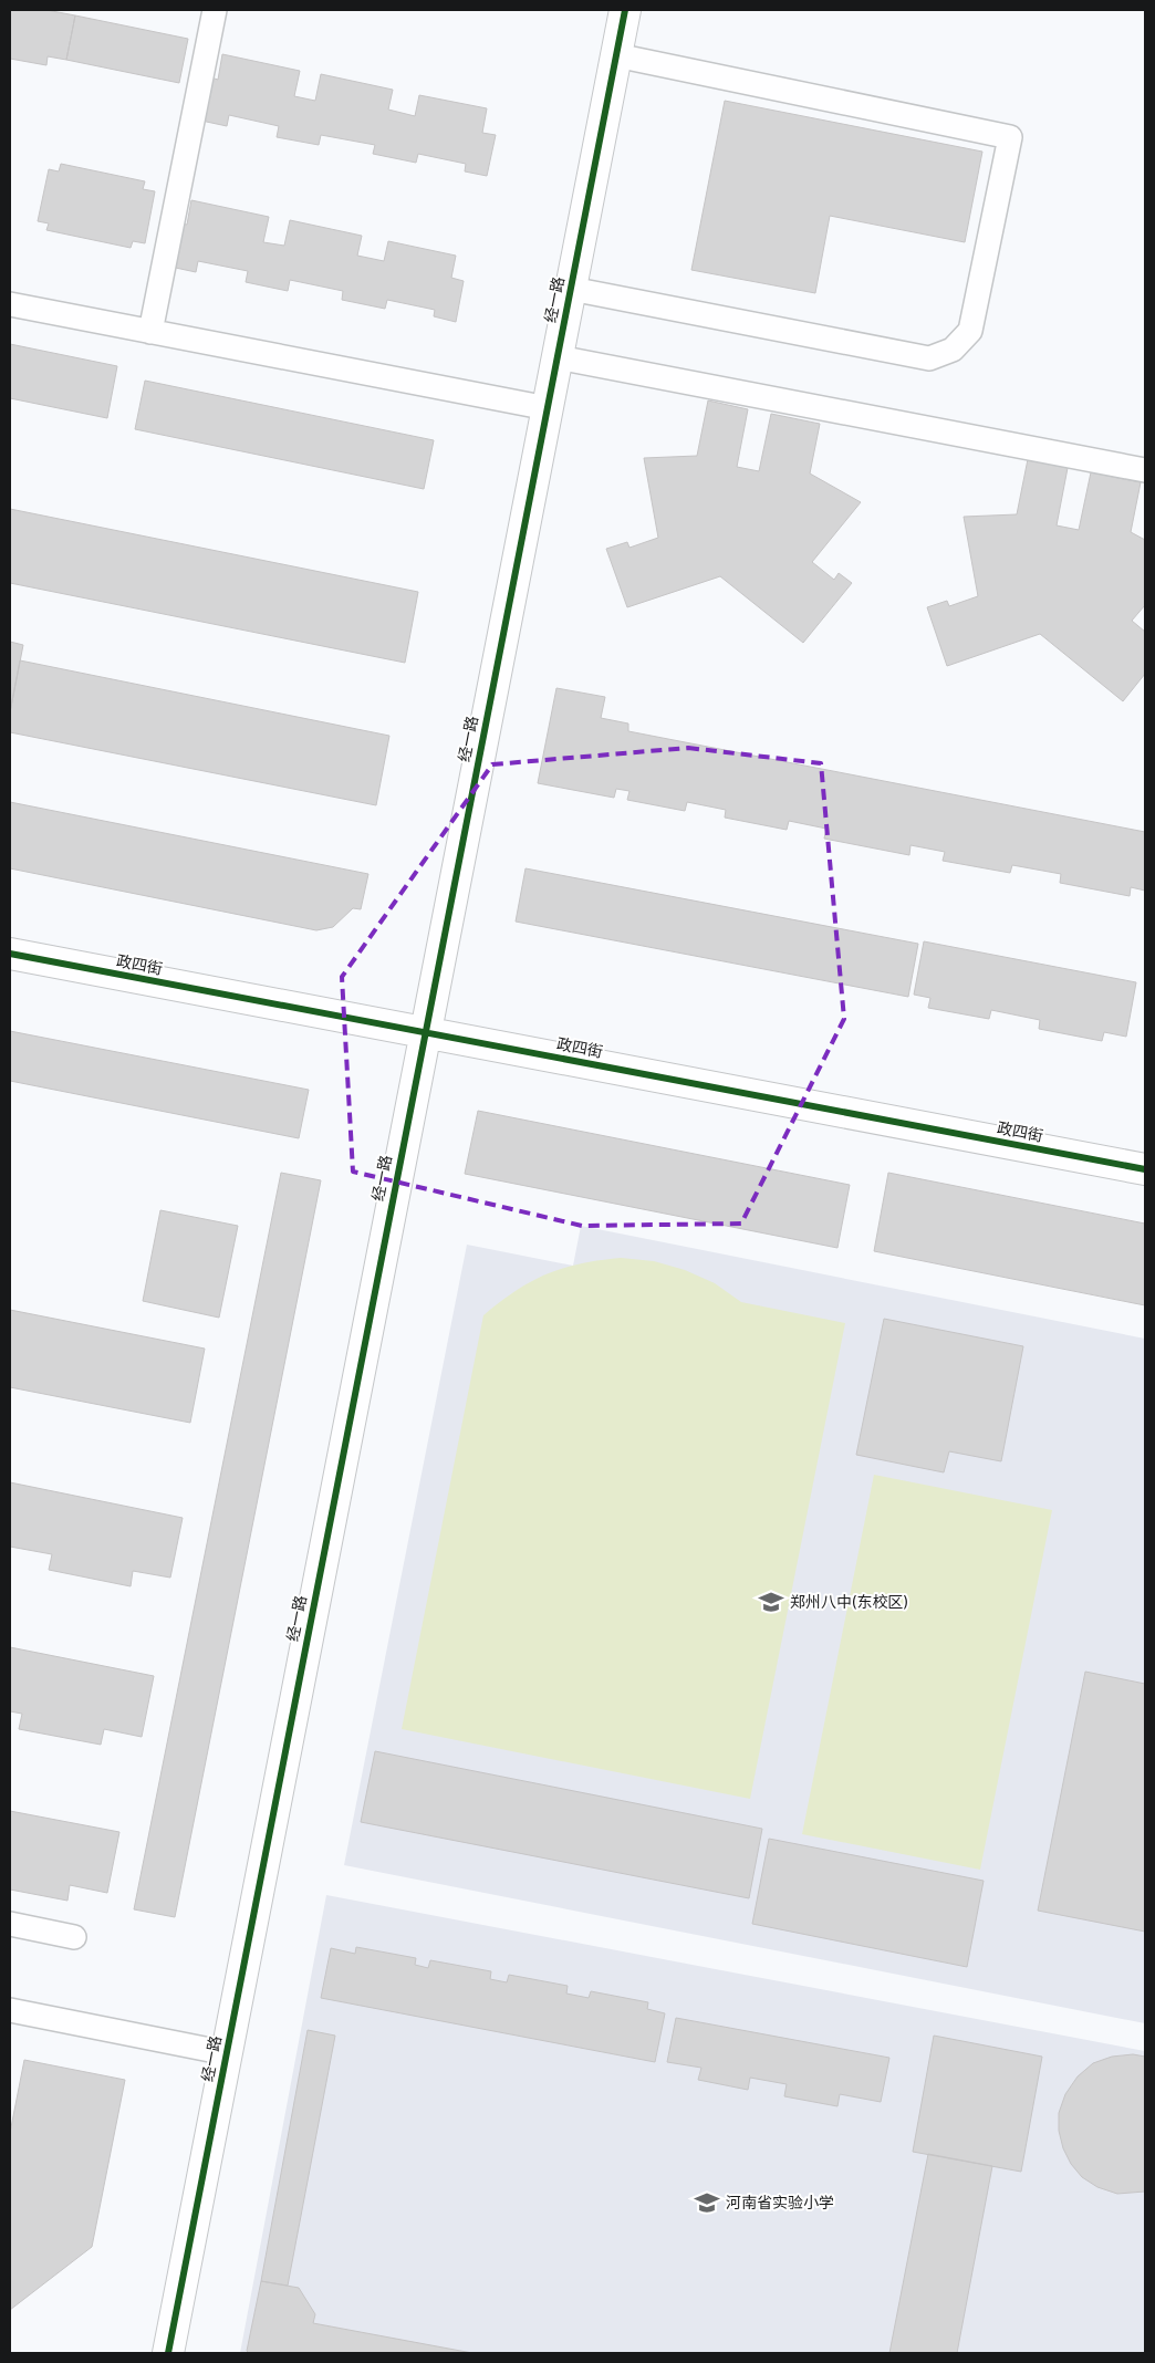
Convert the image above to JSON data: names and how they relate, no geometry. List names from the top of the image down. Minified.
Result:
{"streets":{"street":["经一路","政四街"]},"crossings":[["经一路","政四街"]],"places":{"school or university":["郑州八中(东校区)","河南省实验小学"]}}
